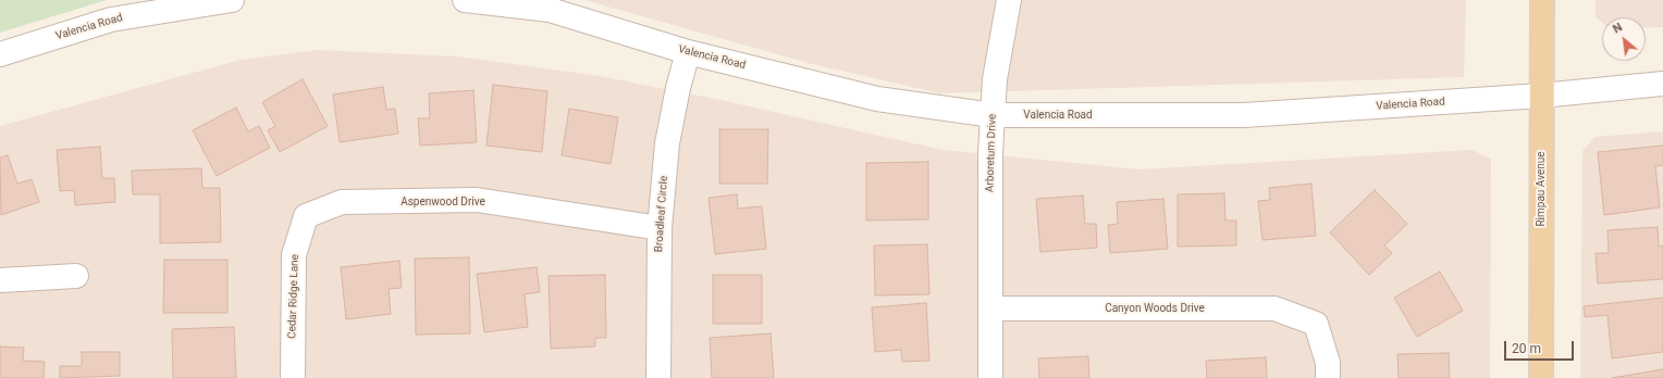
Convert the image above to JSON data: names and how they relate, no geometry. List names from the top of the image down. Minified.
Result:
{"streets":{"main road":["Rimpau Avenue"],"street":["Valencia Road","Arboretum Drive","Aspenwood Drive","Broadleaf Circle","Cedar Ridge Lane","Canyon Woods Drive"]},"crossings":[["Valencia Road","Arboretum Drive"],["Valencia Road","Rimpau Avenue"],["Valencia Road","Broadleaf Circle"],["Arboretum Drive","Canyon Woods Drive"],["Aspenwood Drive","Broadleaf Circle"],["Aspenwood Drive","Cedar Ridge Lane"]],"scale_bar":"20 m","north":"top left"}
